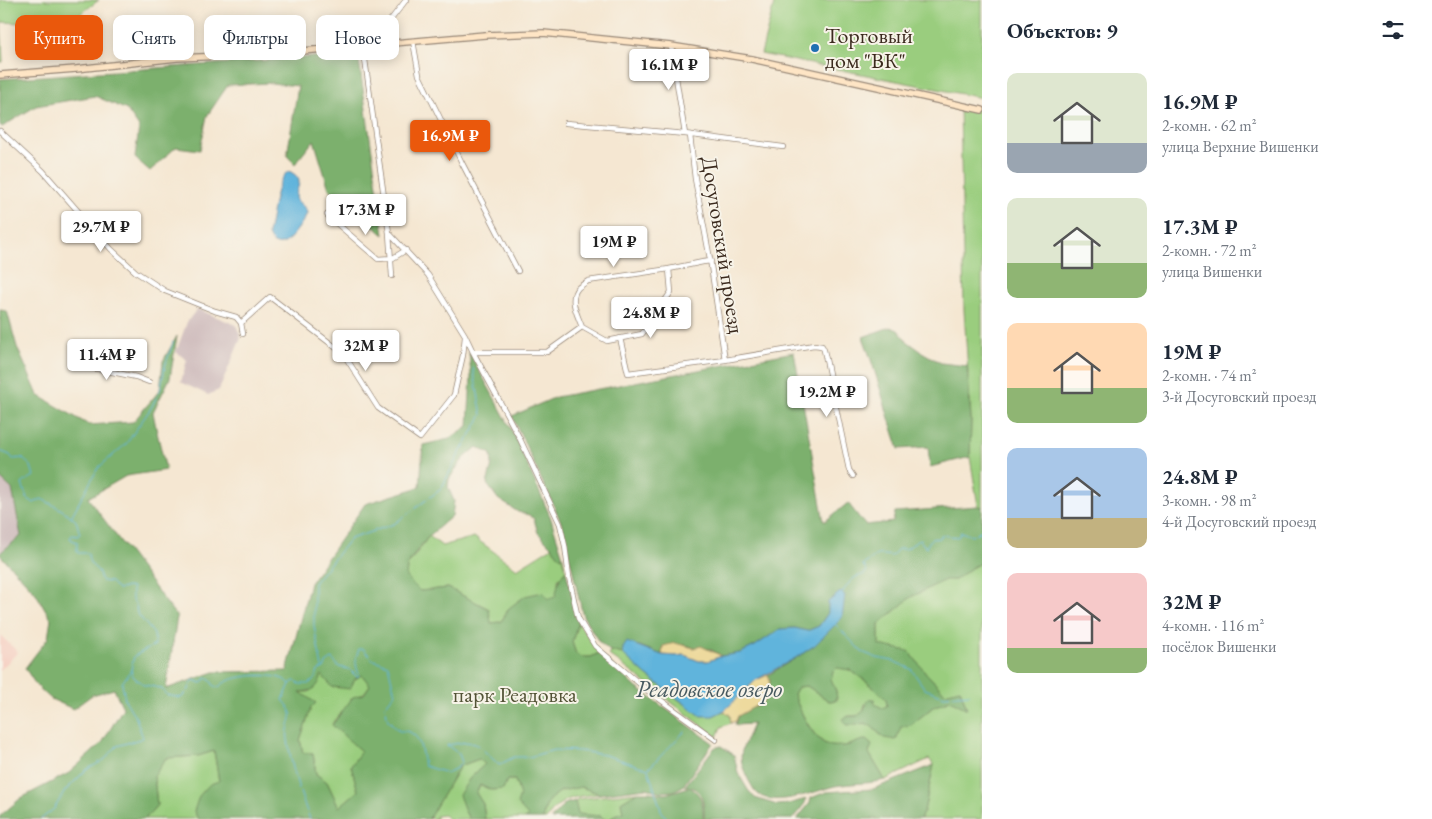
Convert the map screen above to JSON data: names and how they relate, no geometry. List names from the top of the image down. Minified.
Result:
{"streets":{"street":["Досуговский проезд"]},"water":["Реадовское озеро"],"parks":["парк Реадовка"],"places":["Торговый дом \"ВК\""],"page":{"heading":"Объектов: 9","chip":["Купить","Снять","Фильтры","Новое"],"price":["16.1M ₽","16.9M ₽","17.3M ₽","29.7M ₽","19M ₽","24.8M ₽","32M ₽","11.4M ₽","19.2M ₽"],"list":[{"name":"16.9M ₽","note":"2-комн. · 62 m² · улица Верхние Вишенки"},{"name":"17.3M ₽","note":"2-комн. · 72 m² · улица Вишенки"},{"name":"19M ₽","note":"2-комн. · 74 m² · 3-й Досуговский проезд"},{"name":"24.8M ₽","note":"3-комн. · 98 m² · 4-й Досуговский проезд"},{"name":"32M ₽","note":"4-комн. · 116 m² · посёлок Вишенки"}]}}
